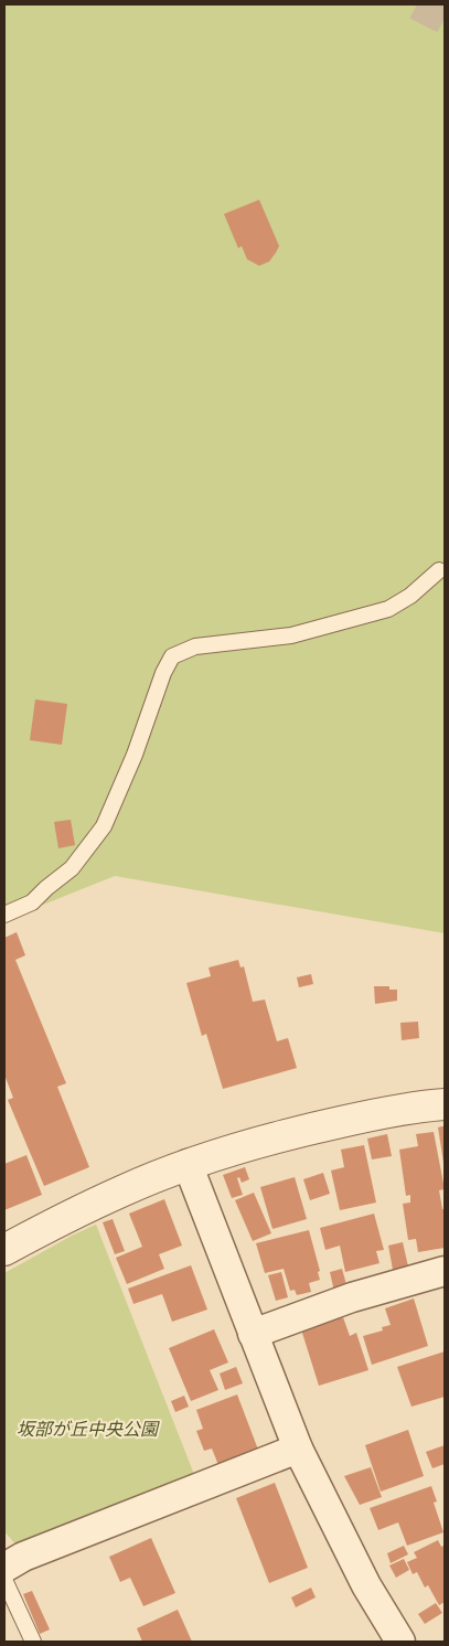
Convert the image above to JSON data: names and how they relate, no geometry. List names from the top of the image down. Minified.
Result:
{"parks":["坂部が丘中央公園"]}
